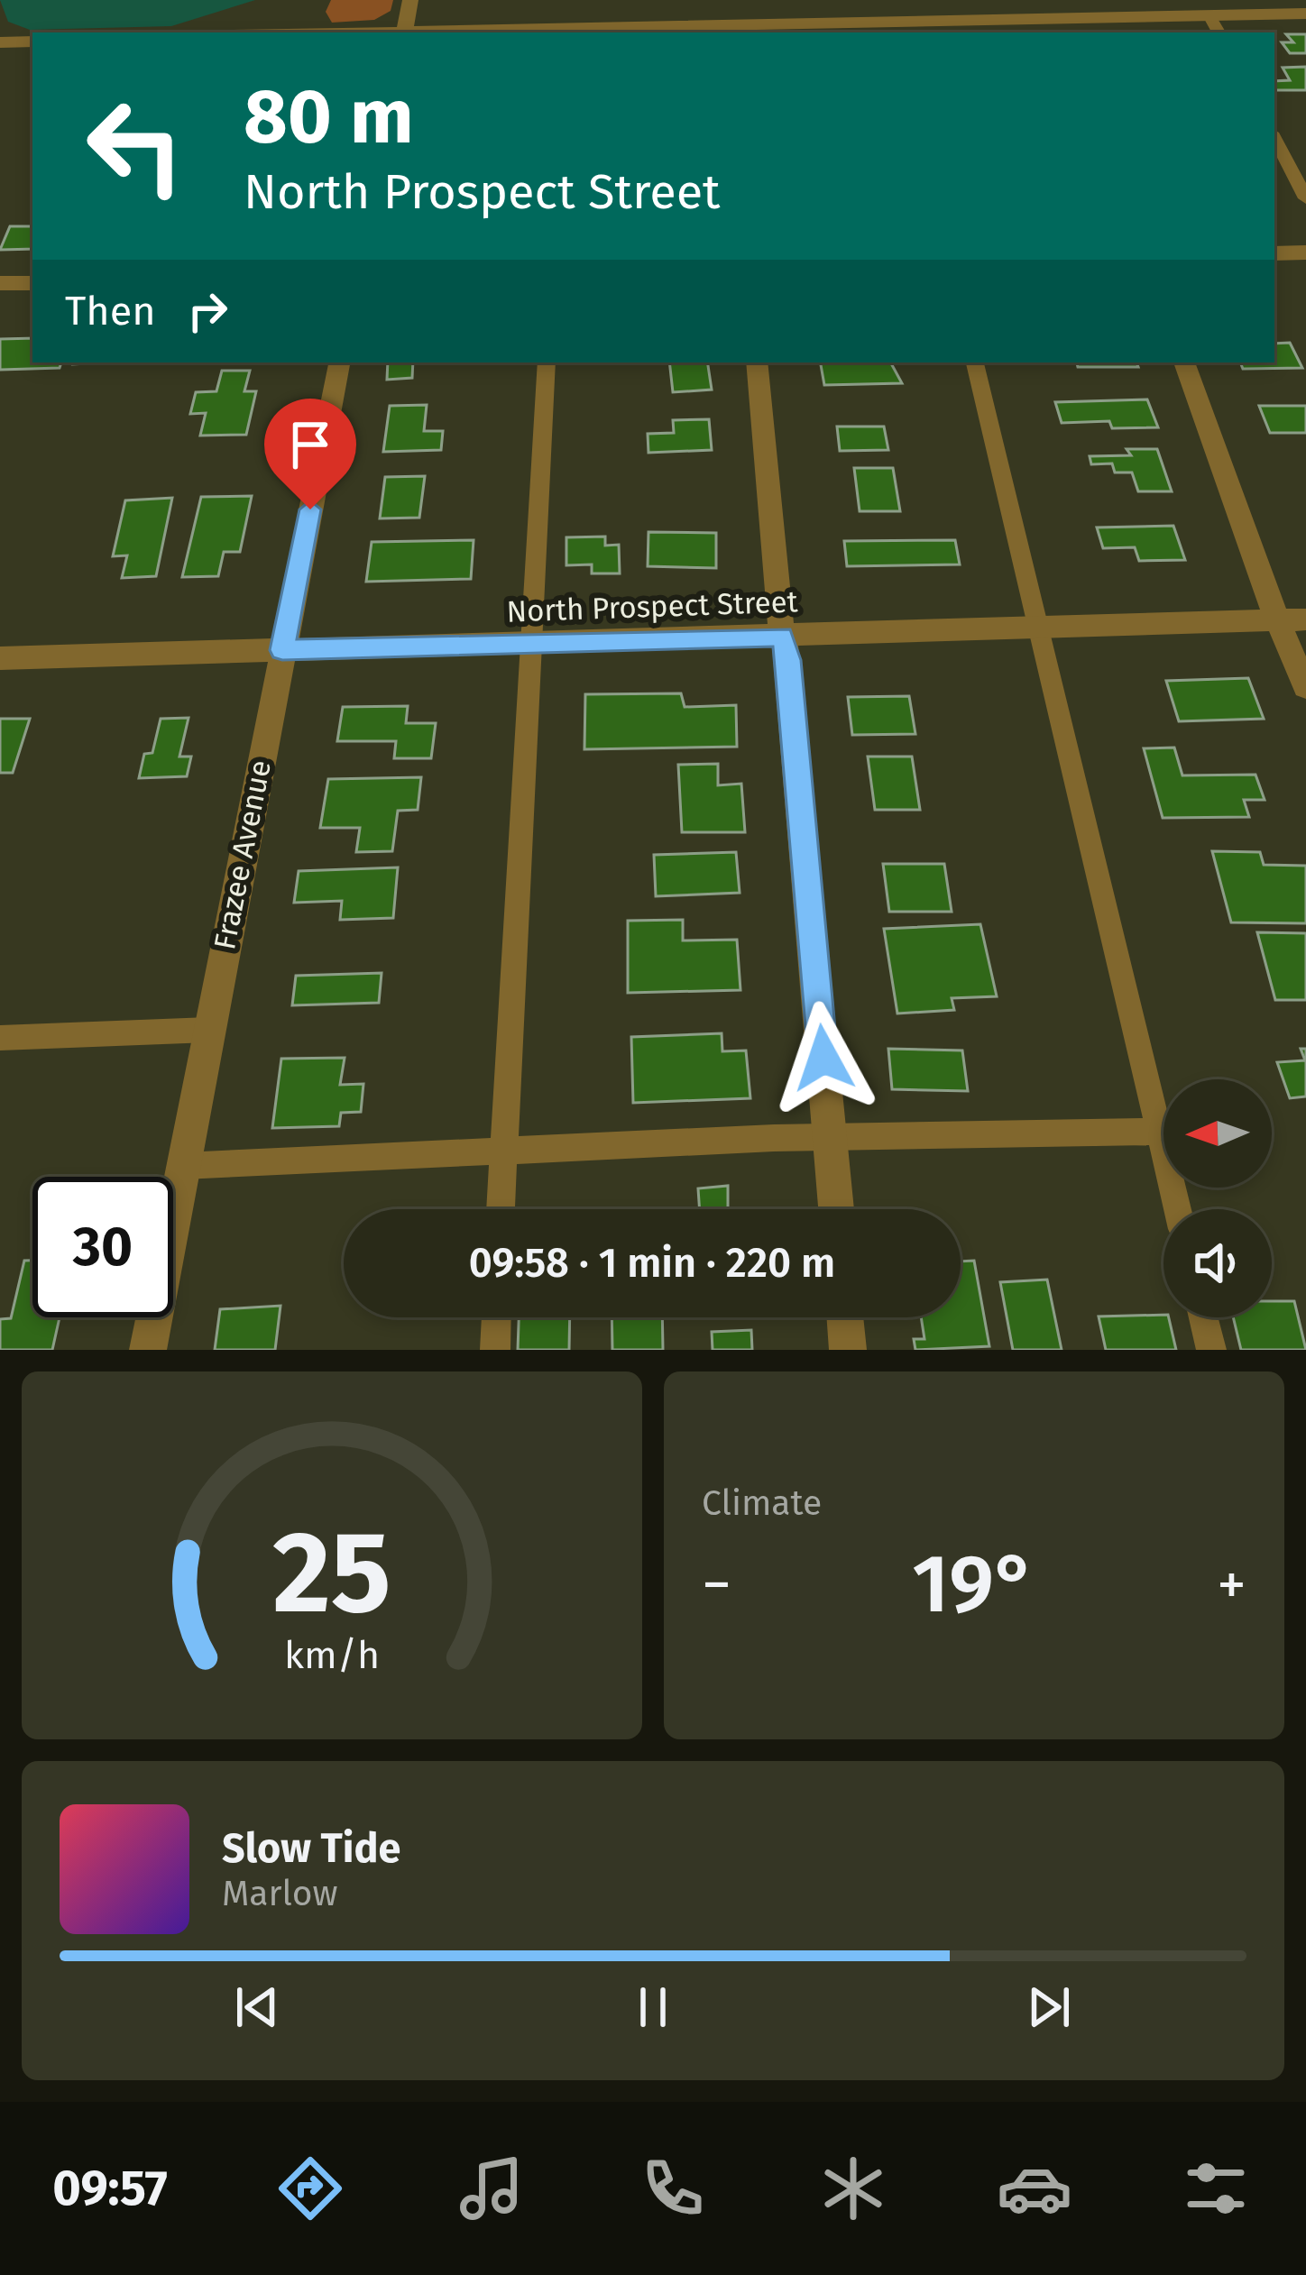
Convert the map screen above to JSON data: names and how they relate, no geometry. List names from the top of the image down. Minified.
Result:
{"streets":{"street":["North Prospect Street","Frazee Avenue"]},"crossings":[["North Prospect Street","Frazee Avenue"]],"north":"left","page":{"turn":["80 m","North Prospect Street"],"then":"Then","limit":"30","trip":"09:58 · 1 min · 220 m","tile":"Climate","heat":["−","19°","+"],"song":["Slow Tide","Marlow"],"tabs":"09:57","gauge":["25","km/h"]}}
